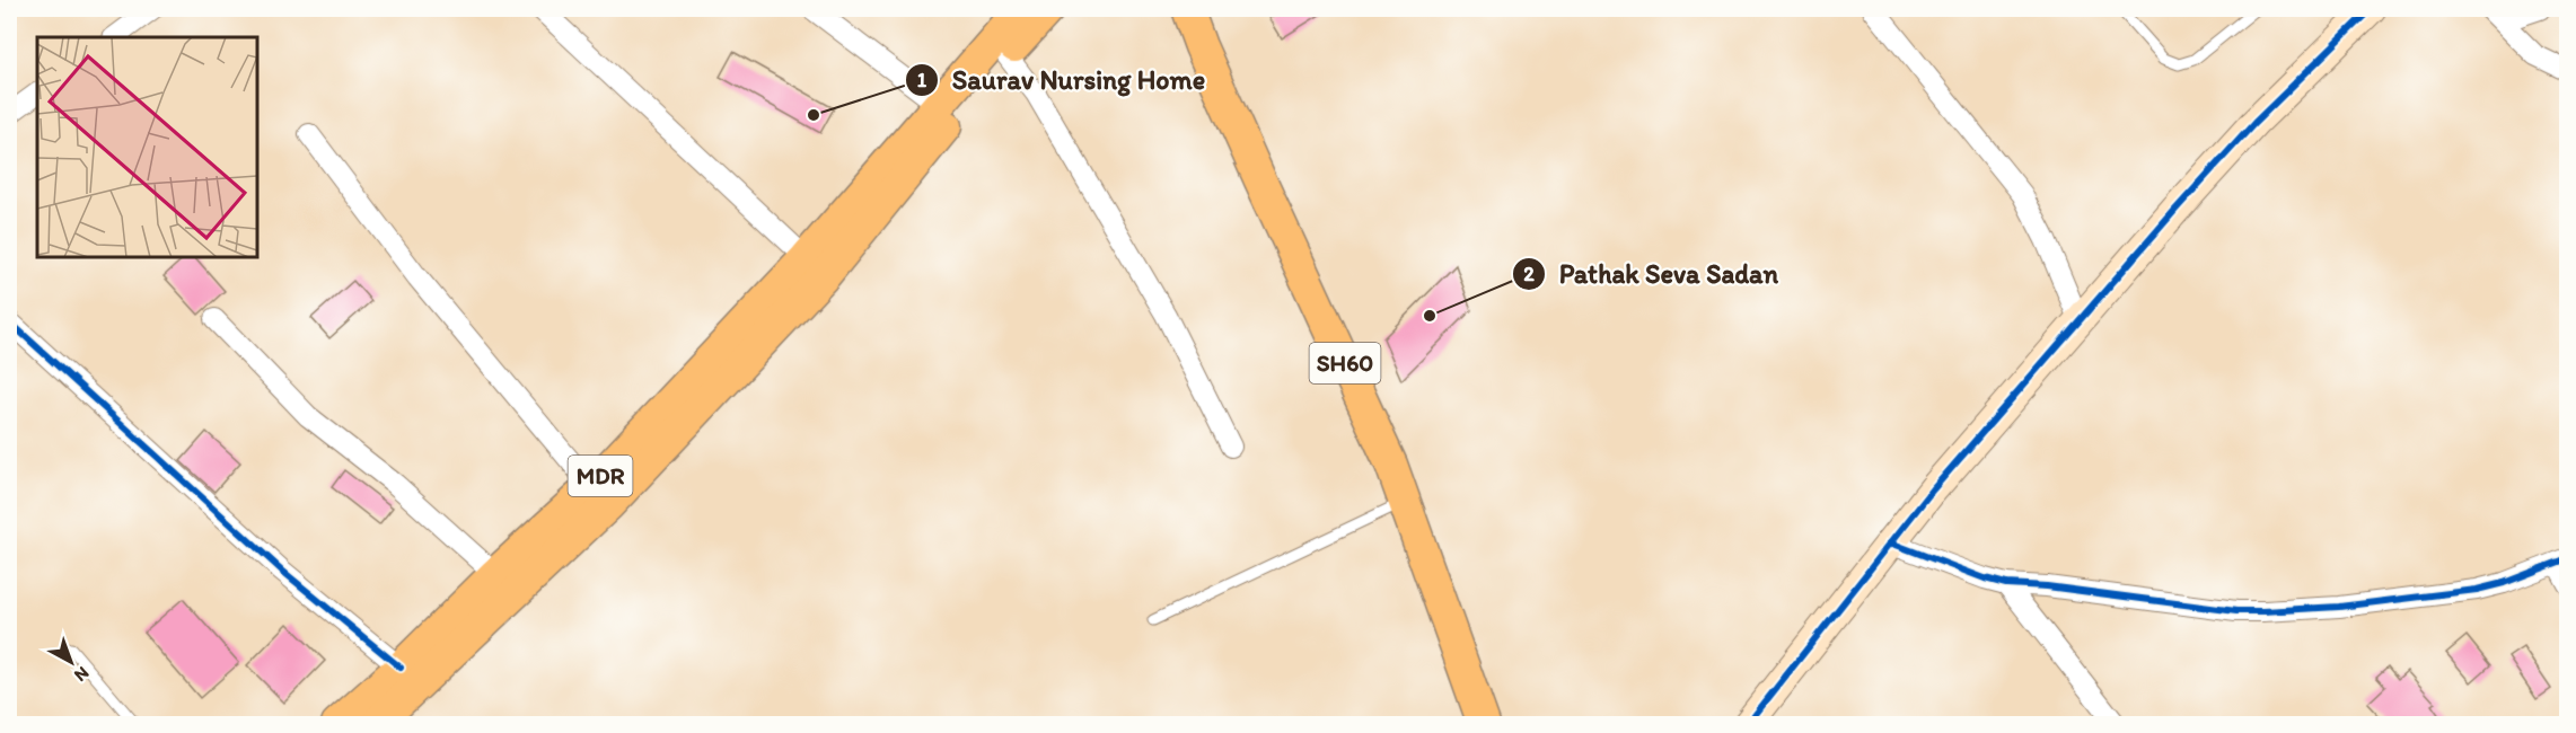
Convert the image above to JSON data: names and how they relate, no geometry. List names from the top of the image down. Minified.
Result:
{"streets":{"main road":["SH60","MDR"]},"places":["Saurav Nursing Home","Pathak Seva Sadan"],"north":"bottom right"}
